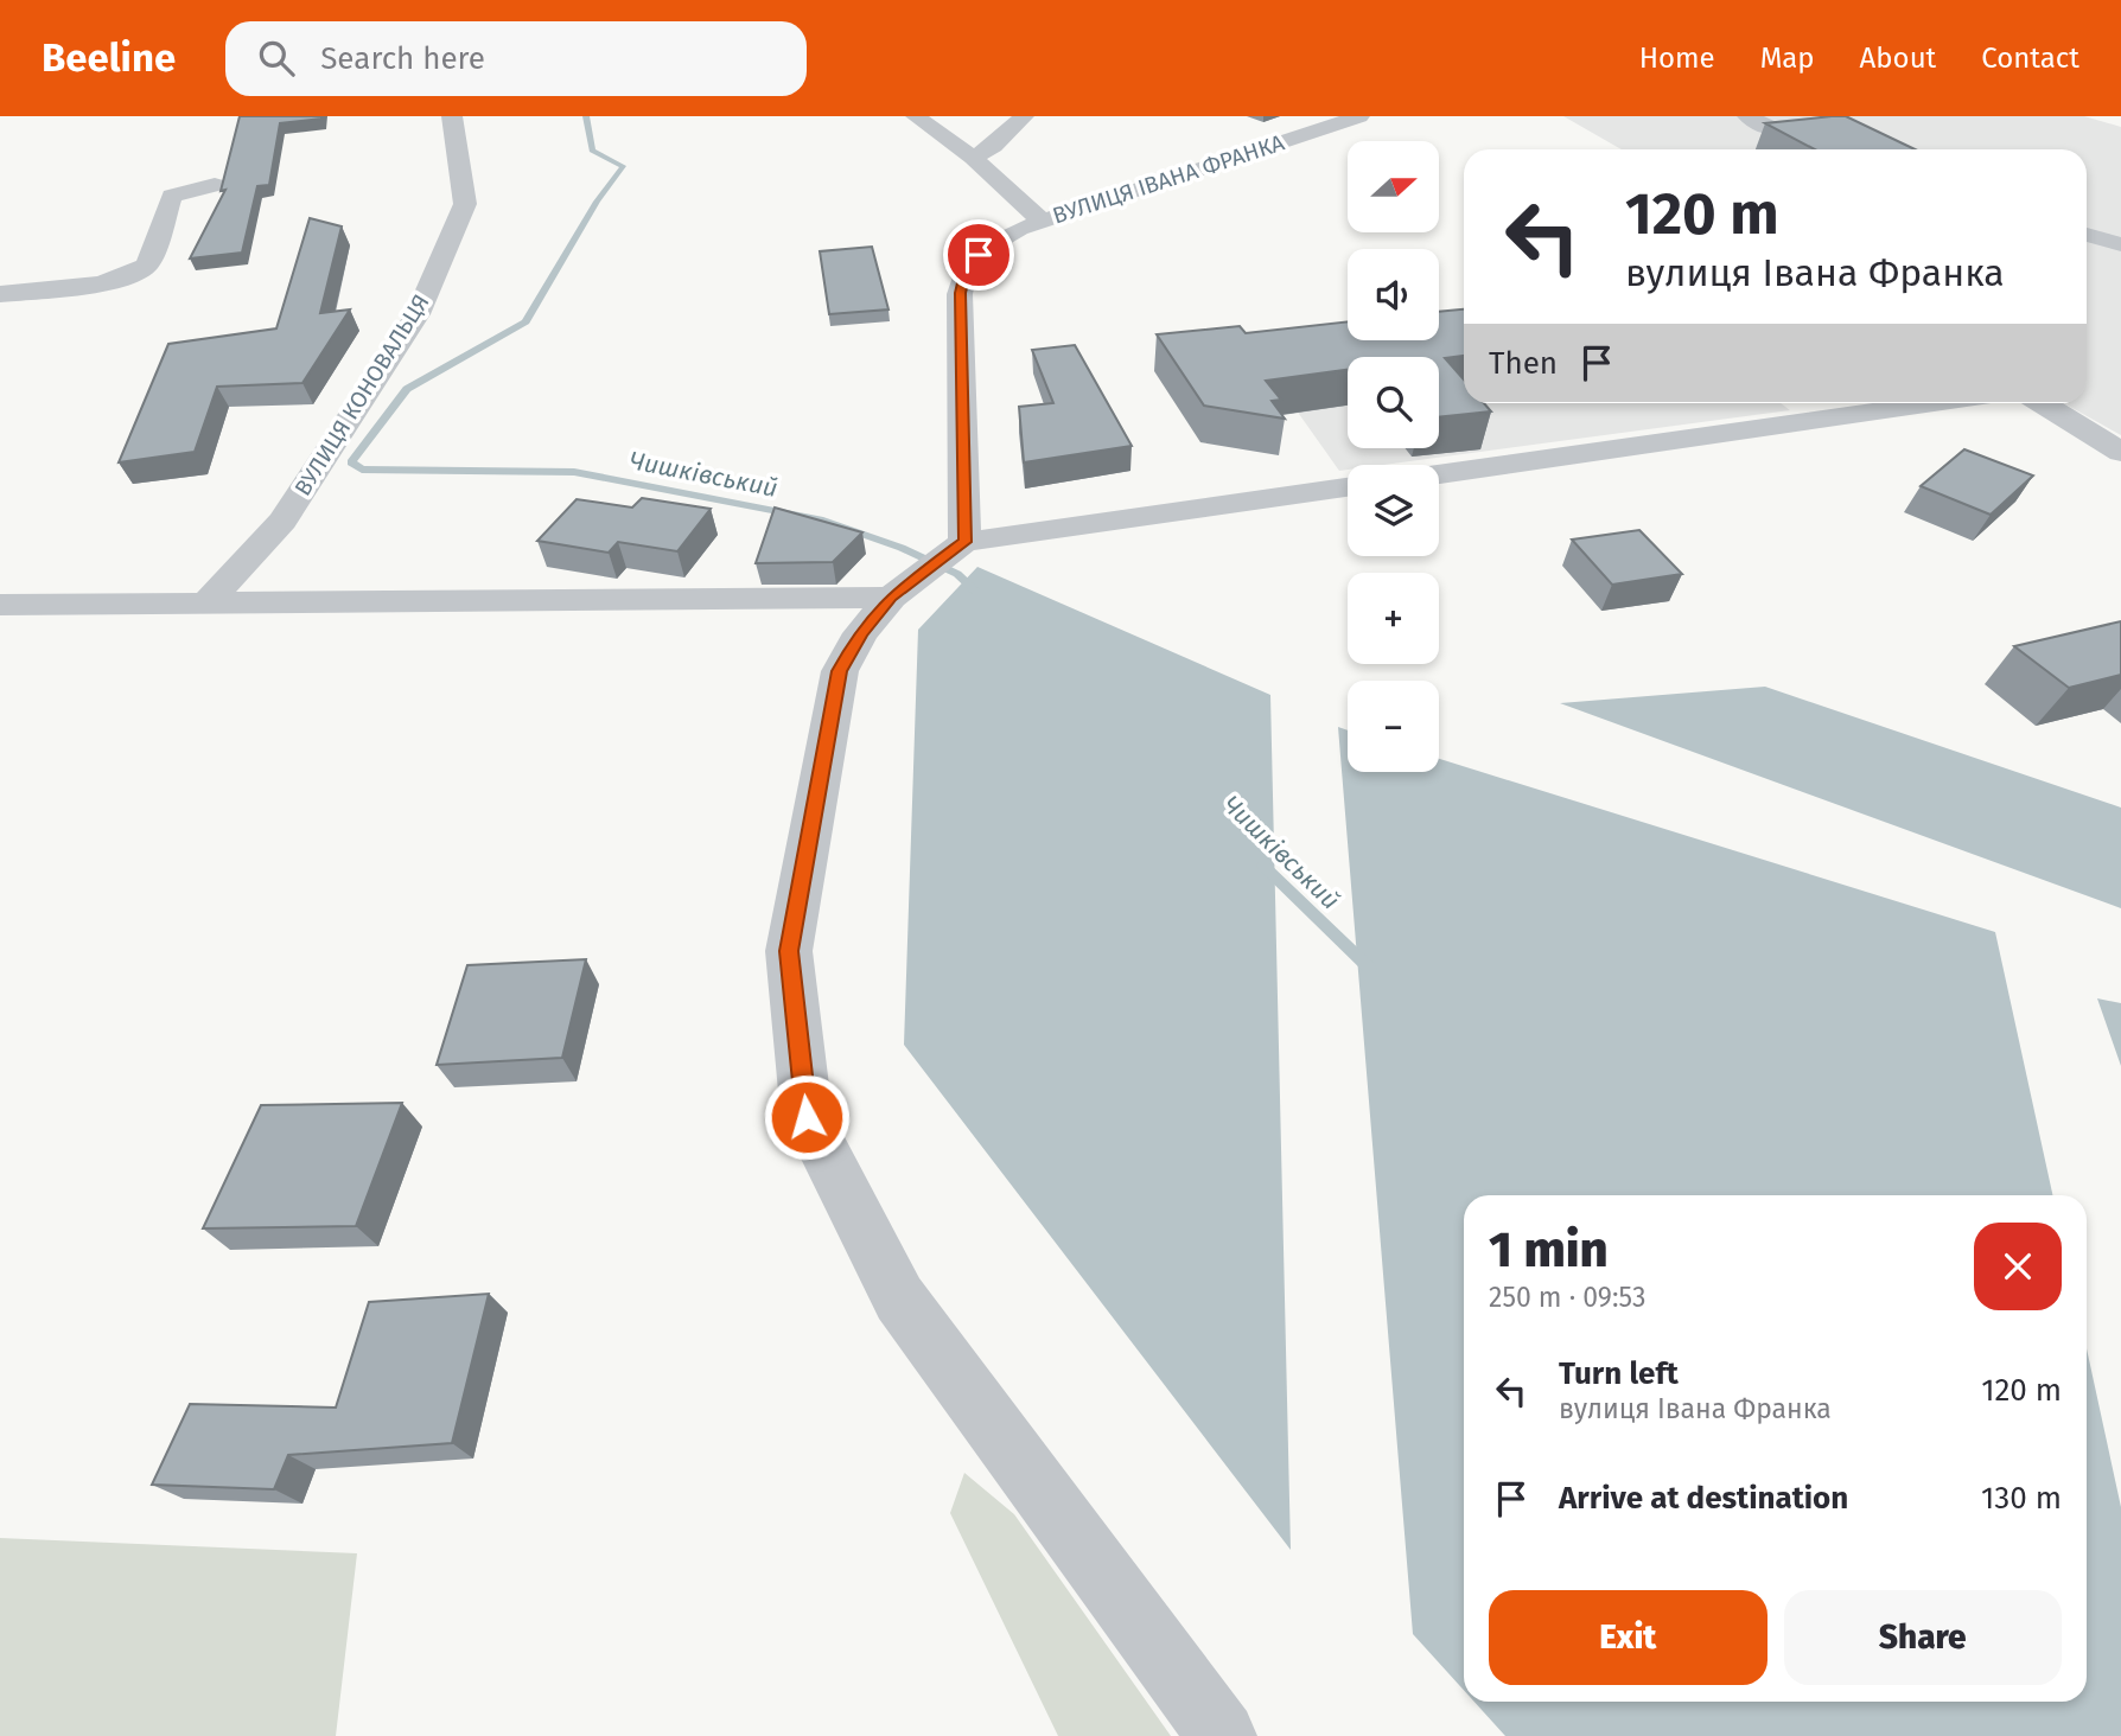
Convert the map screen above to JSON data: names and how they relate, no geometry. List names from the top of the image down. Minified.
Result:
{"streets":{"street":["ВУЛИЦЯ ІВАНА ФРАНКА","ВУЛИЦЯ КОНОВАЛЬЦЯ"]},"water":["Чишківський"],"north":"right","page":{"header":"Beeline","search":"Search here","nav":["Home","Map","About","Contact"],"map_buttons":["+","−"],"turn":["120 m","вулиця Івана Франка"],"then":"Then","heading":["1 min","250 m · 09:53"],"list":[{"name":"Turn left","note":"вулиця Івана Франка","value":"120 m"},{"name":"Arrive at destination","value":"130 m"}],"buttons":["Exit","Share"]}}
